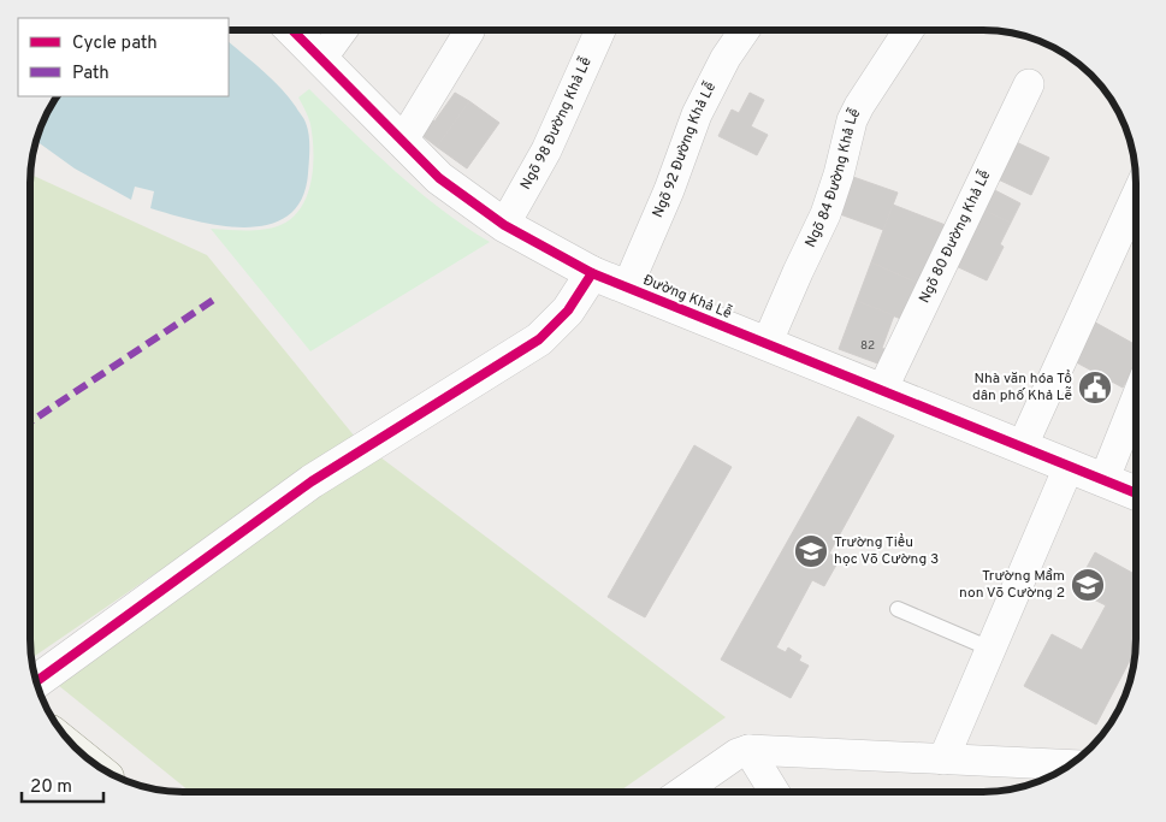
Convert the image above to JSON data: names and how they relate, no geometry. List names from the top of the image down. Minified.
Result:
{"streets":{"street":["Ngõ 98 Đường Khả Lễ","Ngõ 92 Đường Khả Lễ","Ngõ 84 Đường Khả Lễ","Ngõ 80 Đường Khả Lễ","Đường Khả Lễ"]},"crossings":[["Ngõ 98 Đường Khả Lễ","Đường Khả Lễ"],["Ngõ 92 Đường Khả Lễ","Đường Khả Lễ"],["Ngõ 84 Đường Khả Lễ","Đường Khả Lễ"],["Ngõ 80 Đường Khả Lễ","Đường Khả Lễ"]],"places":{"public building":["Nhà văn hóa Tổ dân phố Khả Lễ"],"school or university":["Trường Tiểu học Võ Cường 3","Trường Mầm non Võ Cường 2"]},"house_numbers":["82"],"legend":["Cycle path","Path"],"scale_bar":"20 m"}
